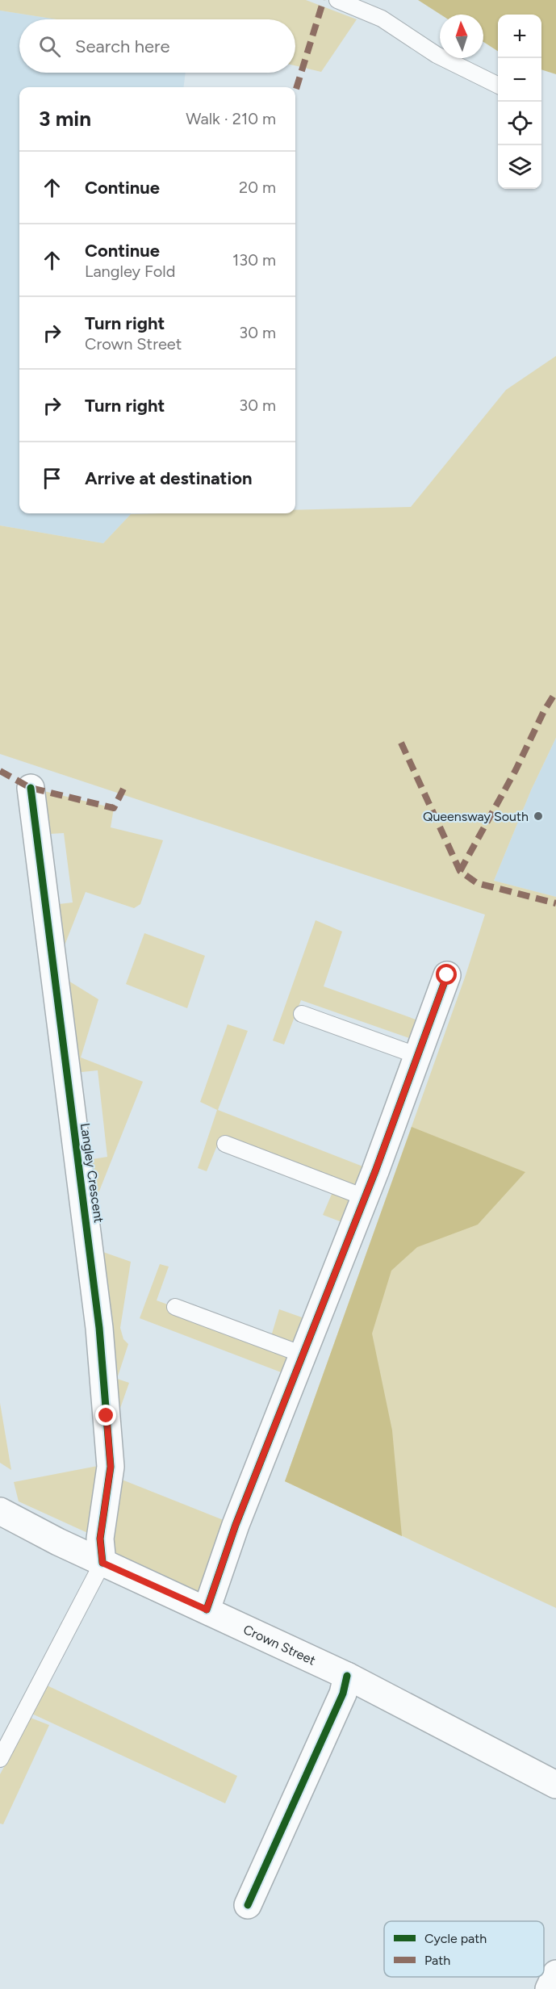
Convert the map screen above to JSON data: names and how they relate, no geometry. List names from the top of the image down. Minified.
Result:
{"streets":{"street":["Langley Crescent","Crown Street"]},"crossings":[["Langley Crescent","Crown Street"]],"places":["Queensway South"],"legend":["Cycle path","Path"],"north":"top","page":{"map_buttons":["+","−"],"search":"Search here","heading":["3 min","Walk · 210 m"],"list":[["Continue","20 m"],["Continue","Langley Fold","130 m"],["Turn right","Crown Street","30 m"],["Turn right","30 m"],"Arrive at destination"]}}
